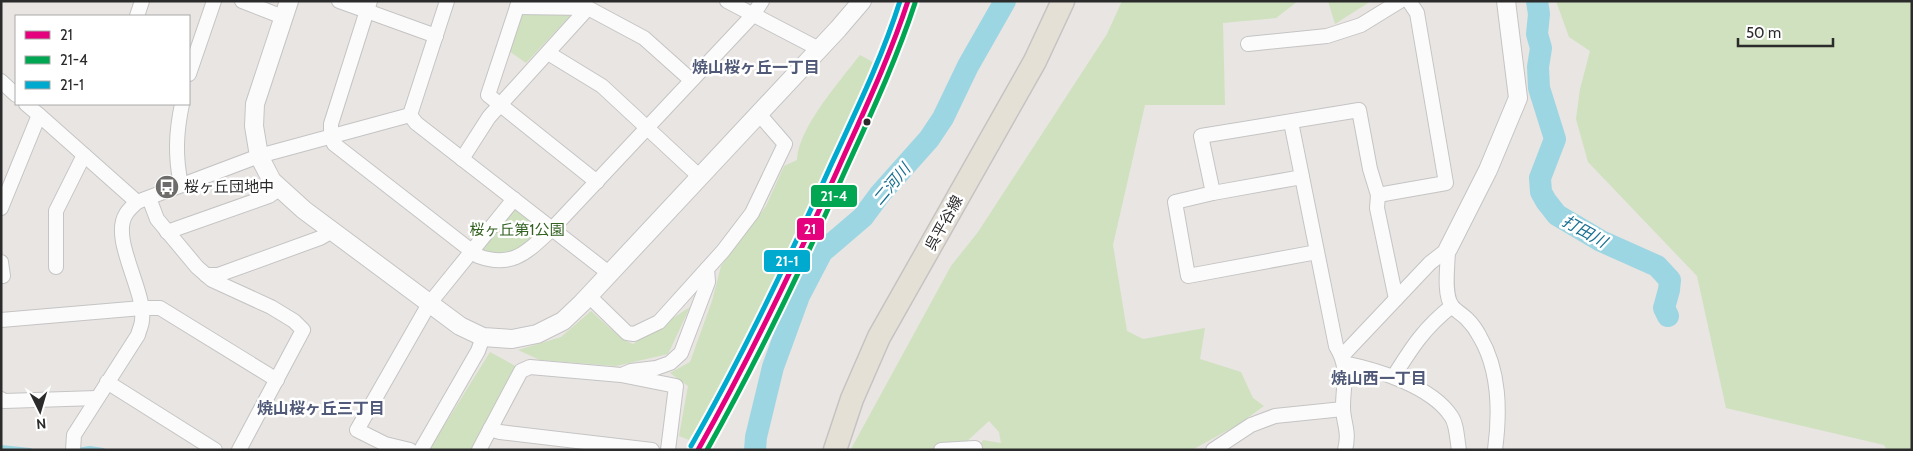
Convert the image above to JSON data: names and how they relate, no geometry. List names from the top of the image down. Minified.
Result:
{"streets":{"main road":["呉平谷線"]},"districts":["焼山桜ヶ丘一丁目","焼山西一丁目","焼山桜ヶ丘三丁目"],"water":["二河川","打田川"],"parks":["桜ヶ丘第1公園"],"places":{"bus stop":["桜ヶ丘団地中"]},"lines":["transit line 21","transit line 21-1","transit line 21-4"],"legend":["21","21-4","21-1"],"scale_bar":"50 m","north":"bottom"}
